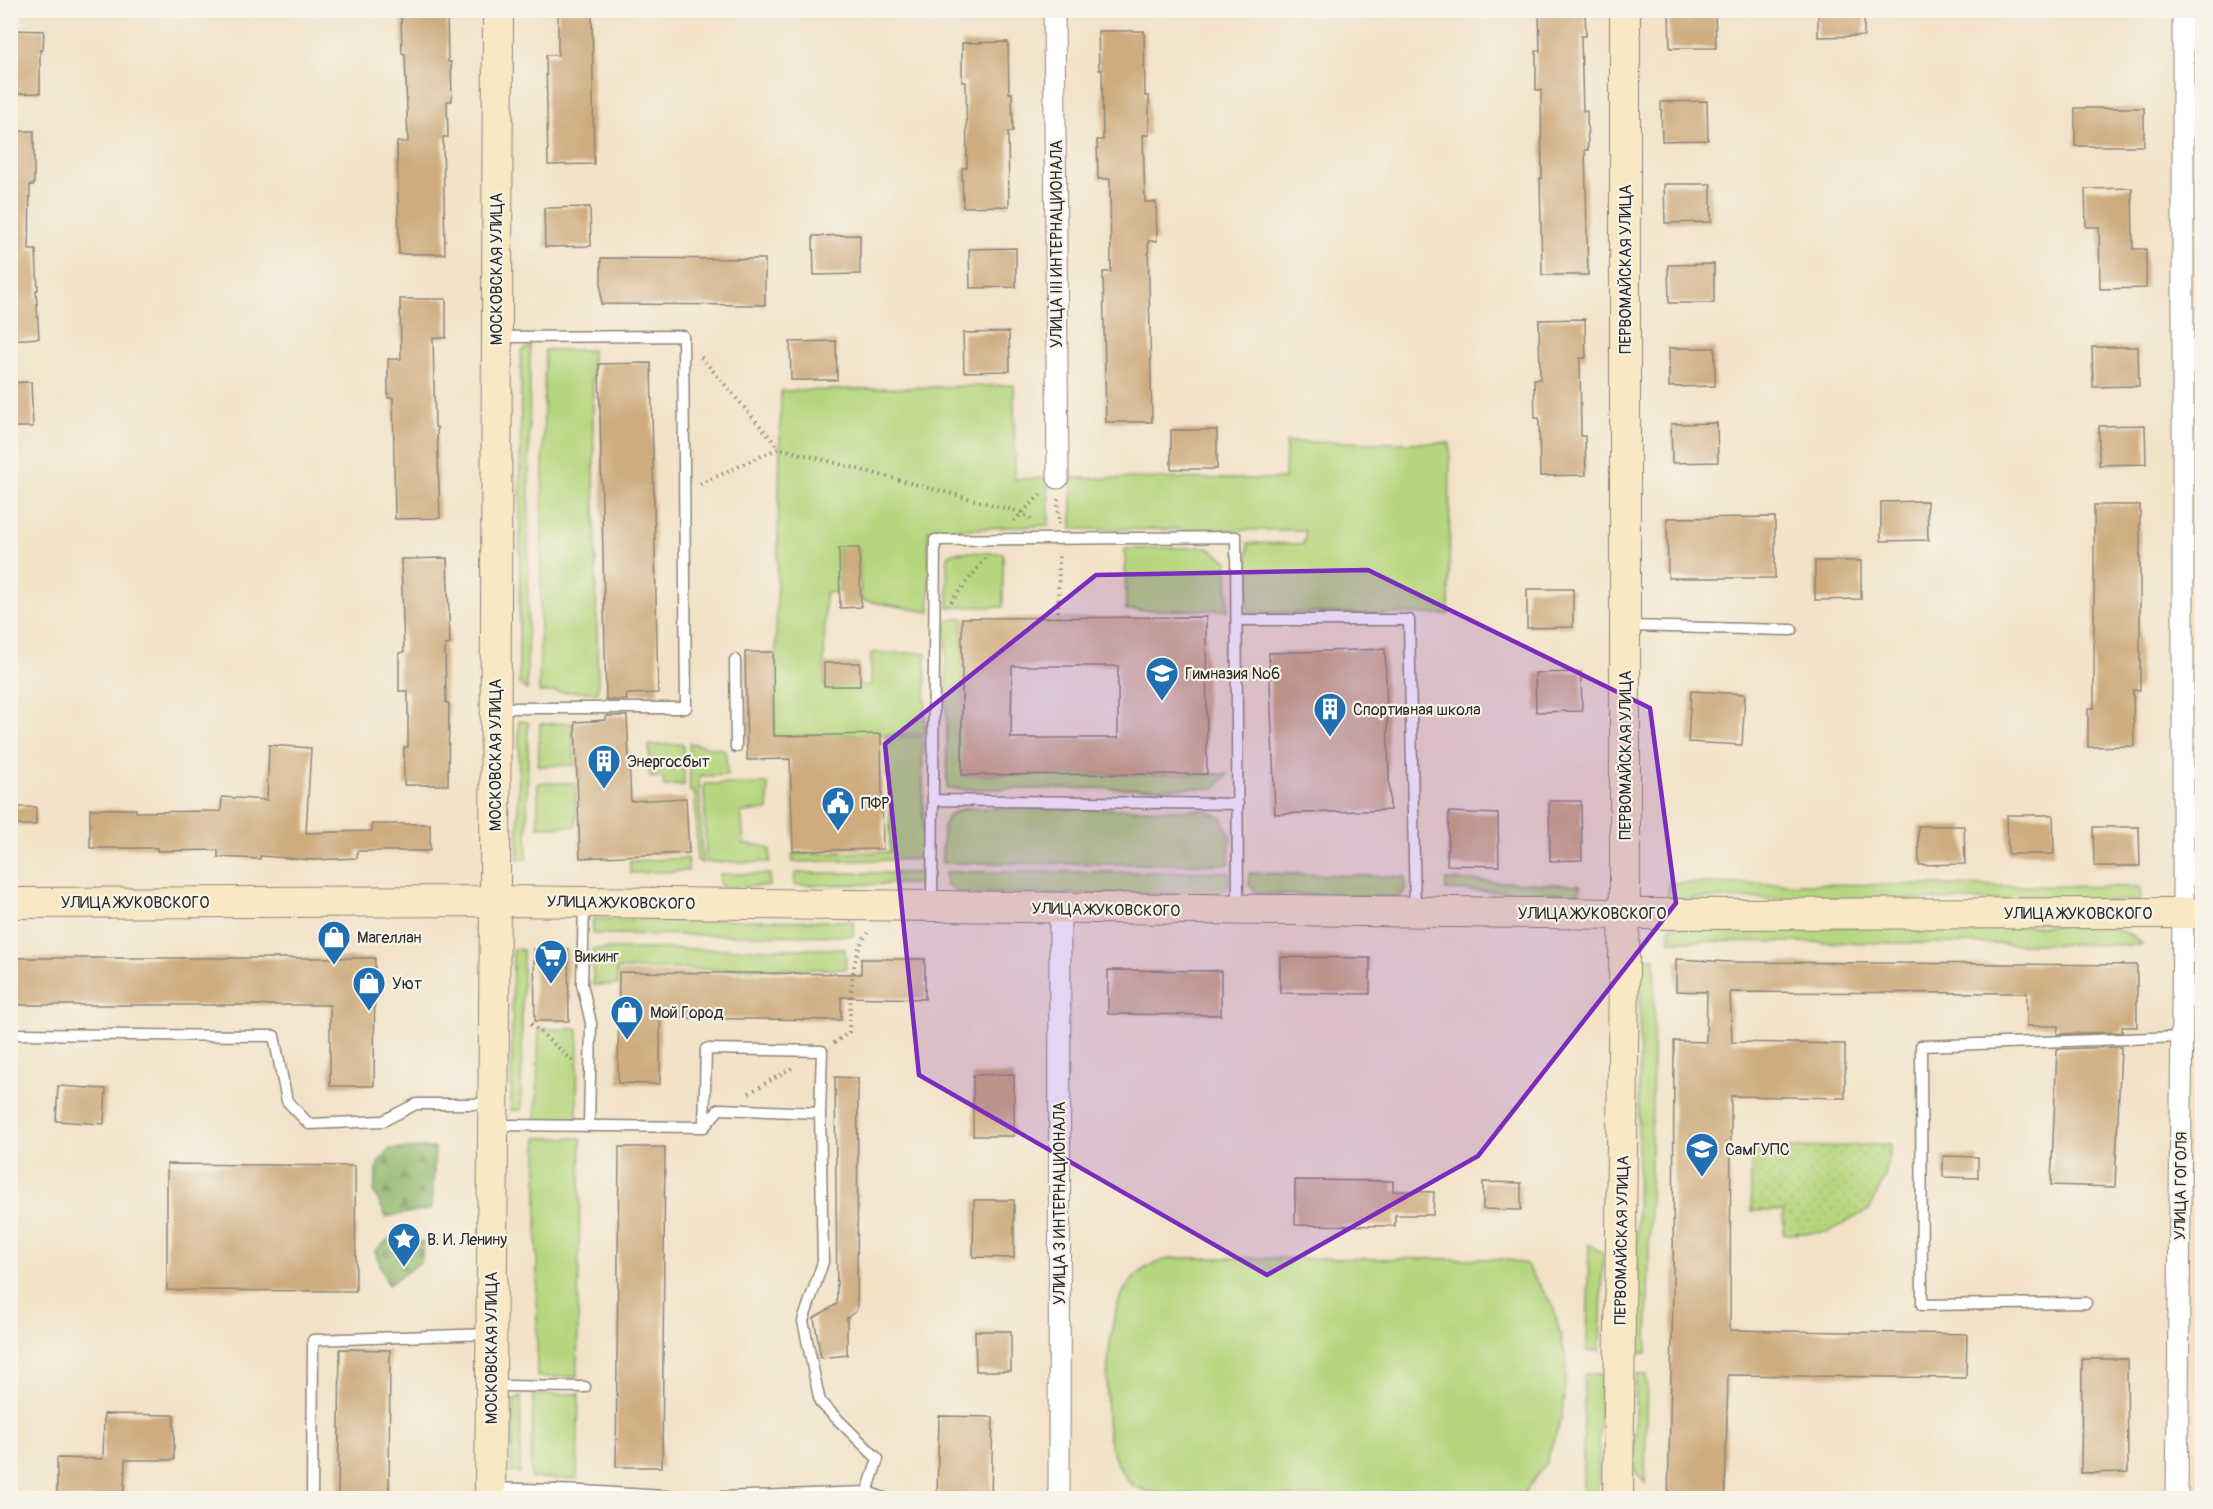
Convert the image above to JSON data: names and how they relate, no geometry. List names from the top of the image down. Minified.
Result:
{"streets":{"street":["УЛИЦА III ИНТЕРНАЦИОНАЛА","МОСКОВСКАЯ УЛИЦА","ПЕРВОМАЙСКАЯ УЛИЦА","УЛИЦА ЖУКОВСКОГО","УЛИЦА ГОГОЛЯ","УЛИЦА 3 ИНТЕРНАЦИОНАЛА"]},"crossings":[["МОСКОВСКАЯ УЛИЦА","УЛИЦА ЖУКОВСКОГО"],["ПЕРВОМАЙСКАЯ УЛИЦА","УЛИЦА ЖУКОВСКОГО"],["УЛИЦА ЖУКОВСКОГО","УЛИЦА ГОГОЛЯ"],["УЛИЦА ЖУКОВСКОГО","УЛИЦА 3 ИНТЕРНАЦИОНАЛА"]],"places":{"school or university":["Гимназия №6","СамГУПС"],"building":["Спортивная школа","Энергосбыт"],"public building":["ПФР"],"shop":["Магеллан","Уют","Мой Город"],"supermarket":["Викинг"],"place":["В. И. Ленину"]}}
